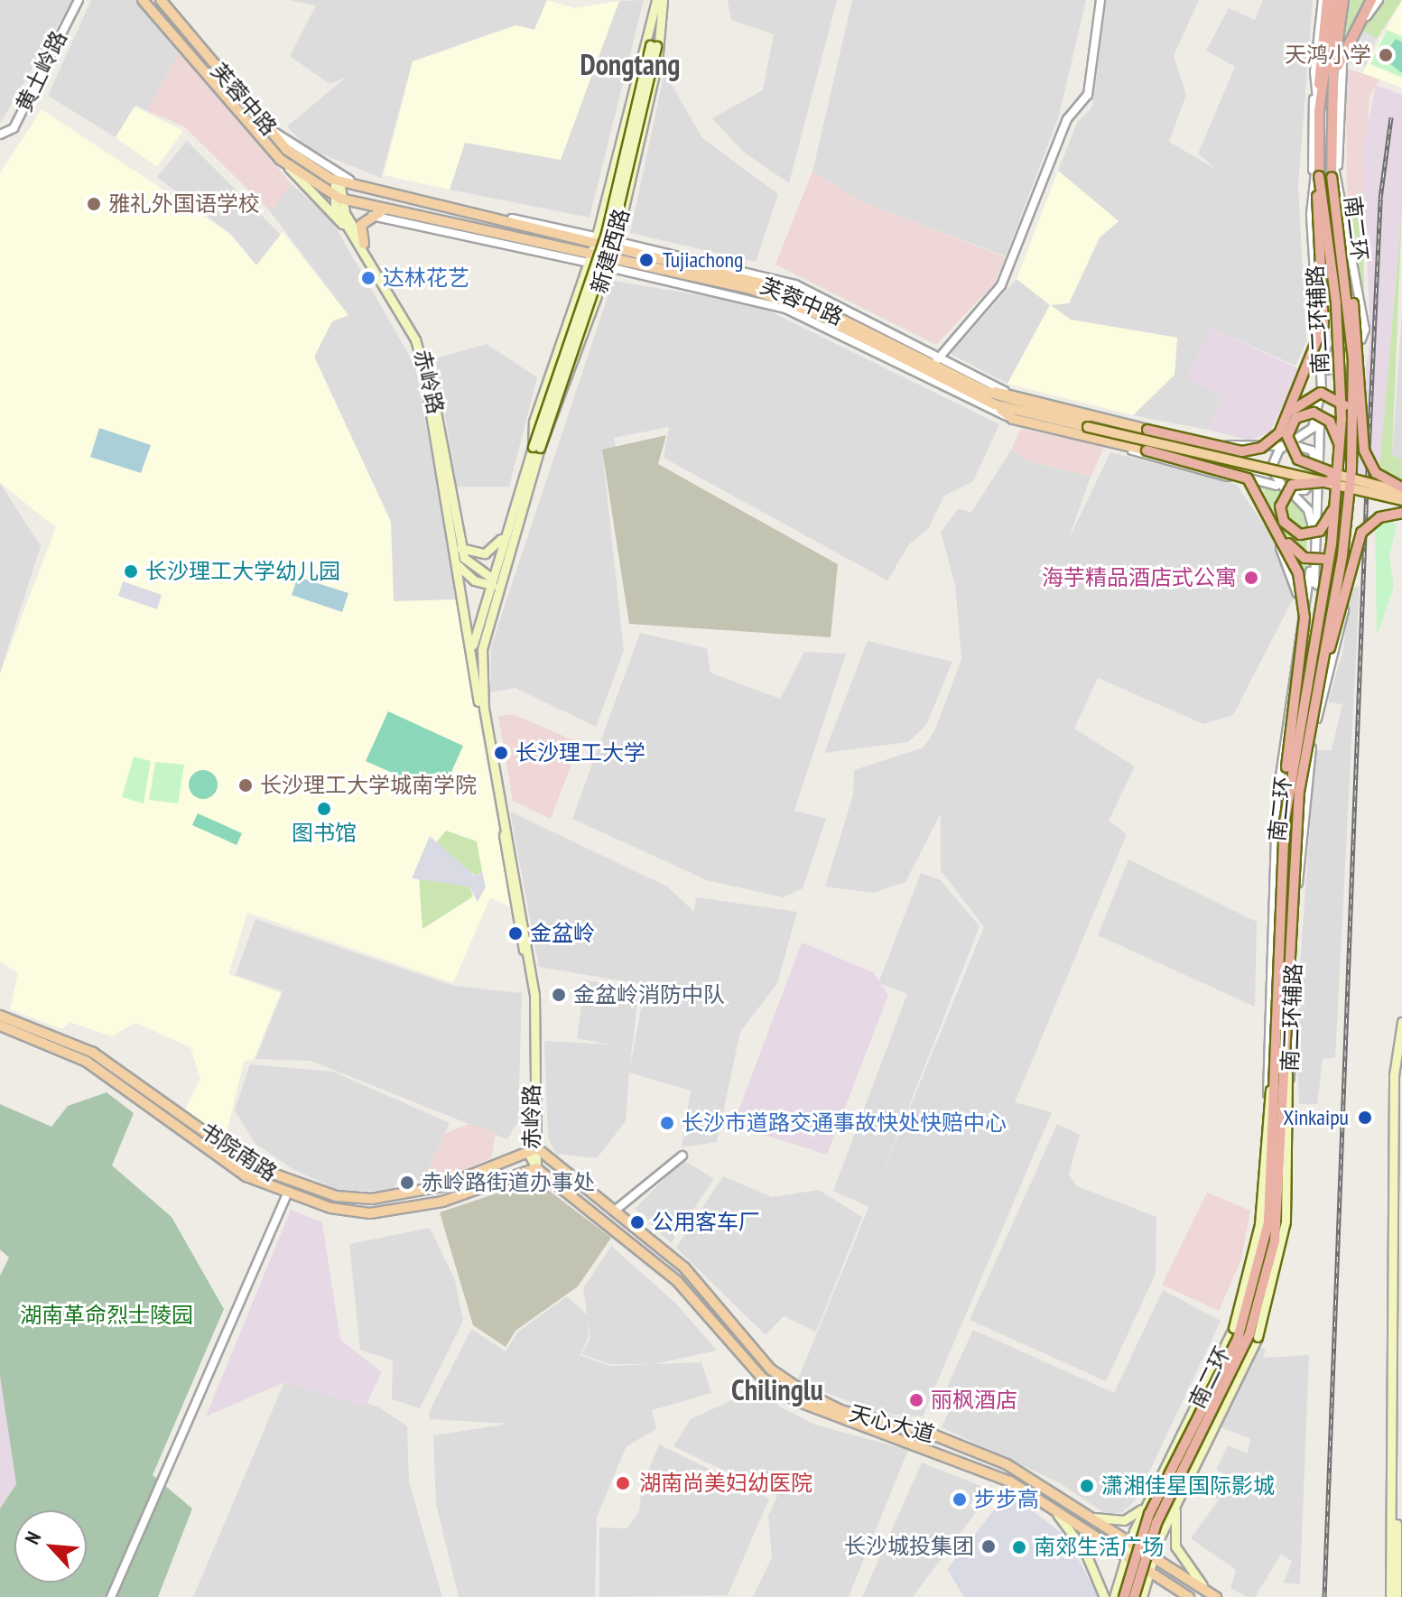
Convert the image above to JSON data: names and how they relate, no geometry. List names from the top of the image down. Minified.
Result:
{"streets":{"highway":["南二环"],"main road":["芙蓉中路","新建西路","南二环辅路","赤岭路","书院南路","天心大道"],"street":["黄土岭路"]},"crossings":[["芙蓉中路","新建西路"],["芙蓉中路","赤岭路"],["南二环","南二环辅路"],["新建西路","赤岭路"],["南二环辅路","天心大道"],["赤岭路","书院南路"],["赤岭路","天心大道"],["书院南路","天心大道"]],"districts":["Dongtang","Chilinglu"],"parks":["湖南革命烈士陵园"],"places":["天鸿小学","雅礼外国语学校","Tujiachong","达林花艺","长沙理工大学幼儿园","海芋精品酒店式公寓","长沙理工大学","长沙理工大学城南学院","图书馆","金盆岭","金盆岭消防中队","Xinkaipu","长沙市道路交通事故快处快赔中心","赤岭路街道办事处","公用客车厂","丽枫酒店","湖南尚美妇幼医院","潇湘佳星国际影城","步步高","长沙城投集团","南郊生活广场"],"north":"top left"}
